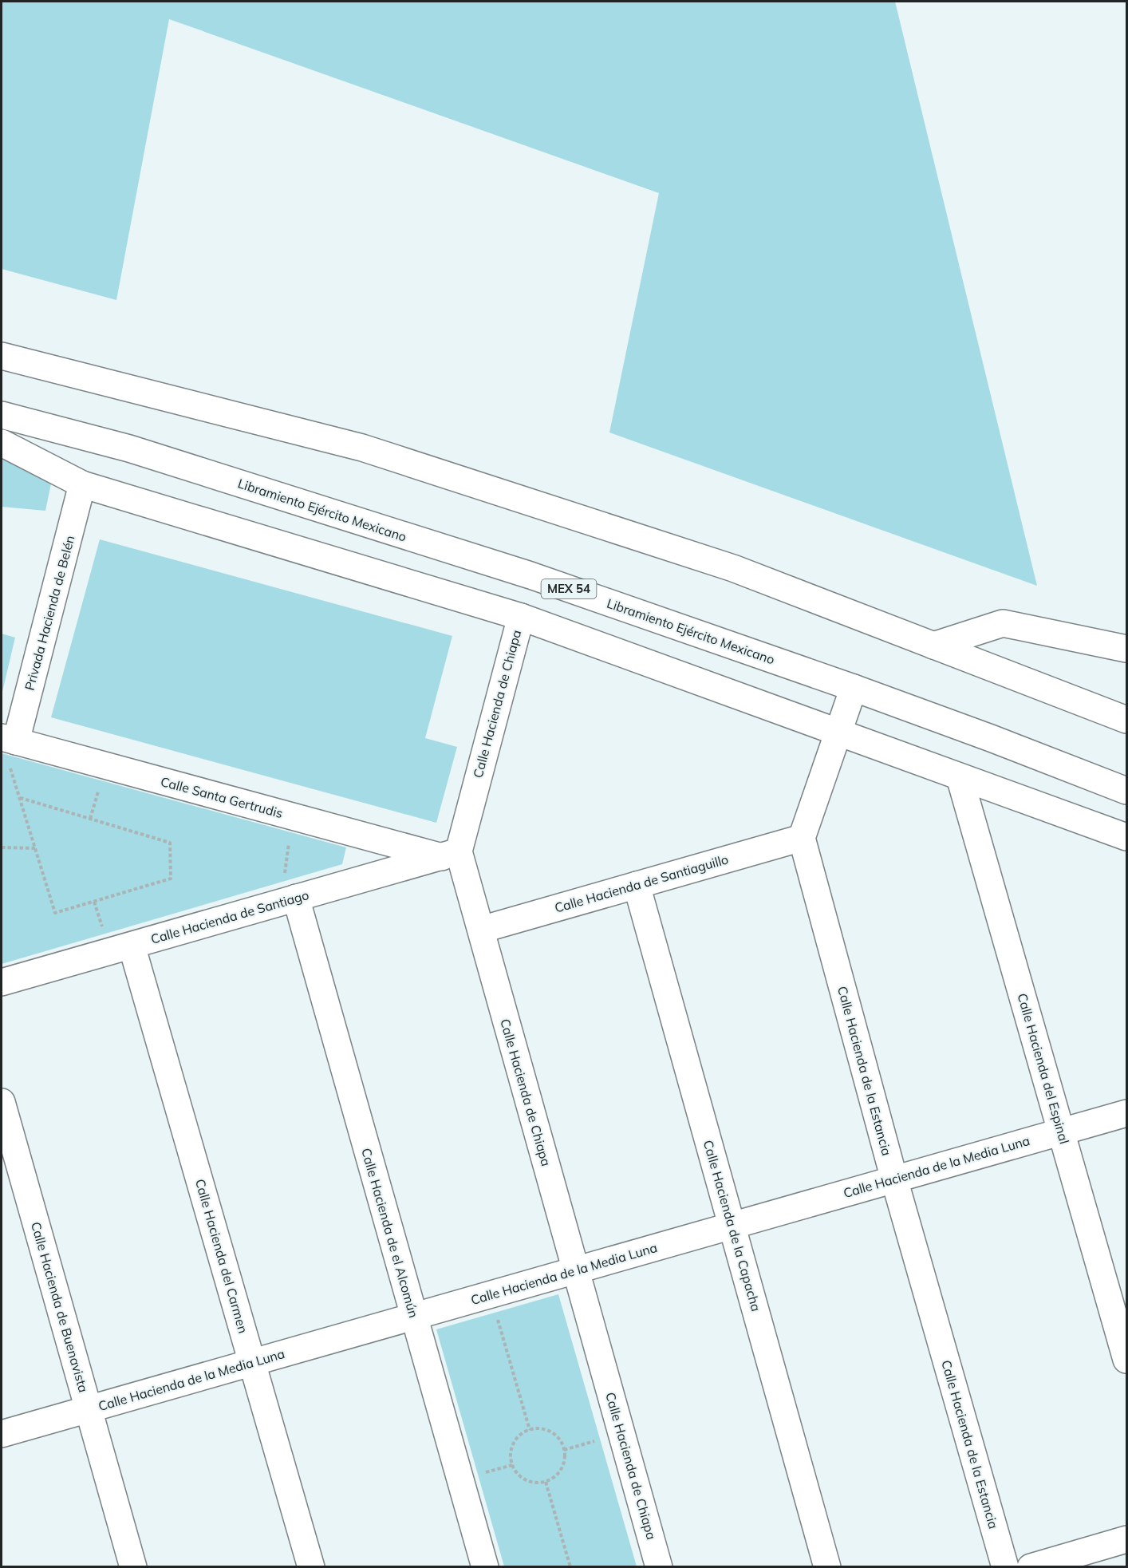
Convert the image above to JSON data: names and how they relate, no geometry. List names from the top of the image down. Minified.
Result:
{"streets":{"main road":["Libramiento Ejército Mexicano","MEX 54","Privada Hacienda de Belén","Calle Hacienda de Chiapa","Calle Santa Gertrudis","Calle Hacienda de Santiaguillo","Calle Hacienda de Santiago","Calle Hacienda del Espinal","Calle Hacienda de la Estancia","Calle Hacienda de la Media Luna","Calle Hacienda de la Capacha","Calle Hacienda de el Alcomún","Calle Hacienda del Carmen","Calle Hacienda de Buenavista"]},"crossings":[["Privada Hacienda de Belén","Calle Santa Gertrudis"],["Calle Hacienda de Chiapa","Calle Santa Gertrudis"],["Calle Hacienda de Chiapa","Calle Hacienda de Santiaguillo"],["Calle Hacienda de Chiapa","Calle Hacienda de Santiago"],["Calle Hacienda de Chiapa","Calle Hacienda de la Media Luna"],["Calle Santa Gertrudis","Calle Hacienda de Santiago"],["Calle Hacienda de Santiaguillo","Calle Hacienda de la Estancia"],["Calle Hacienda de Santiaguillo","Calle Hacienda de la Capacha"],["Calle Hacienda de Santiago","Calle Hacienda de el Alcomún"],["Calle Hacienda de Santiago","Calle Hacienda del Carmen"],["Calle Hacienda del Espinal","Calle Hacienda de la Media Luna"],["Calle Hacienda de la Estancia","Calle Hacienda de la Media Luna"],["Calle Hacienda de la Media Luna","Calle Hacienda de la Capacha"],["Calle Hacienda de la Media Luna","Calle Hacienda de el Alcomún"],["Calle Hacienda de la Media Luna","Calle Hacienda del Carmen"],["Calle Hacienda de la Media Luna","Calle Hacienda de Buenavista"]]}
